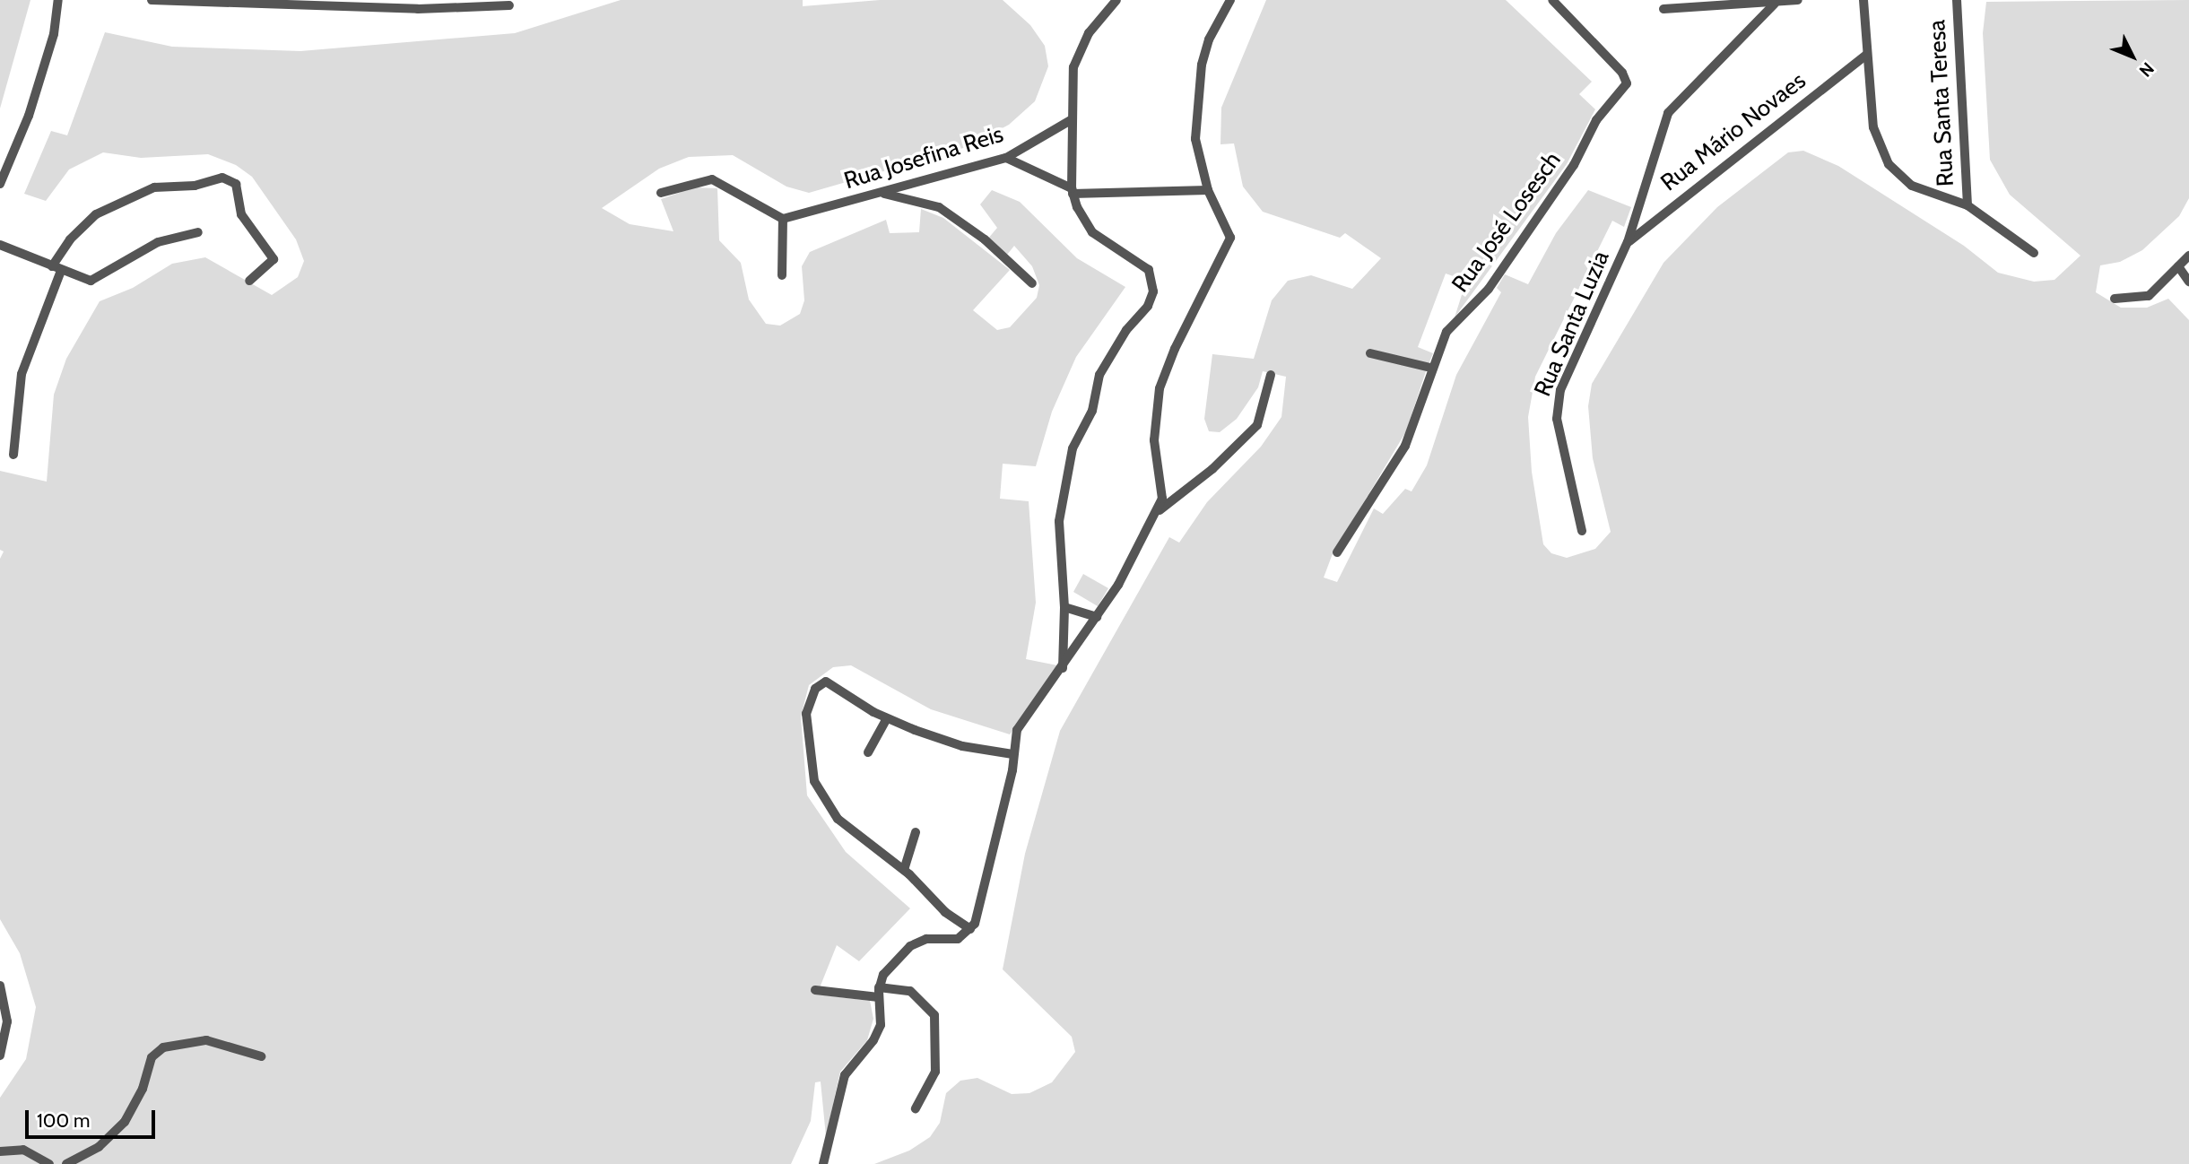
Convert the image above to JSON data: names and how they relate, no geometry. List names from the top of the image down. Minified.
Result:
{"streets":{"street":["Rua Santa Teresa","Rua Mário Novaes","Rua Josefina Reis","Rua José Losesch","Rua Santa Luzia"]},"crossings":[["Rua Mário Novaes","Rua Santa Luzia"]],"scale_bar":"100 m","north":"bottom right"}
